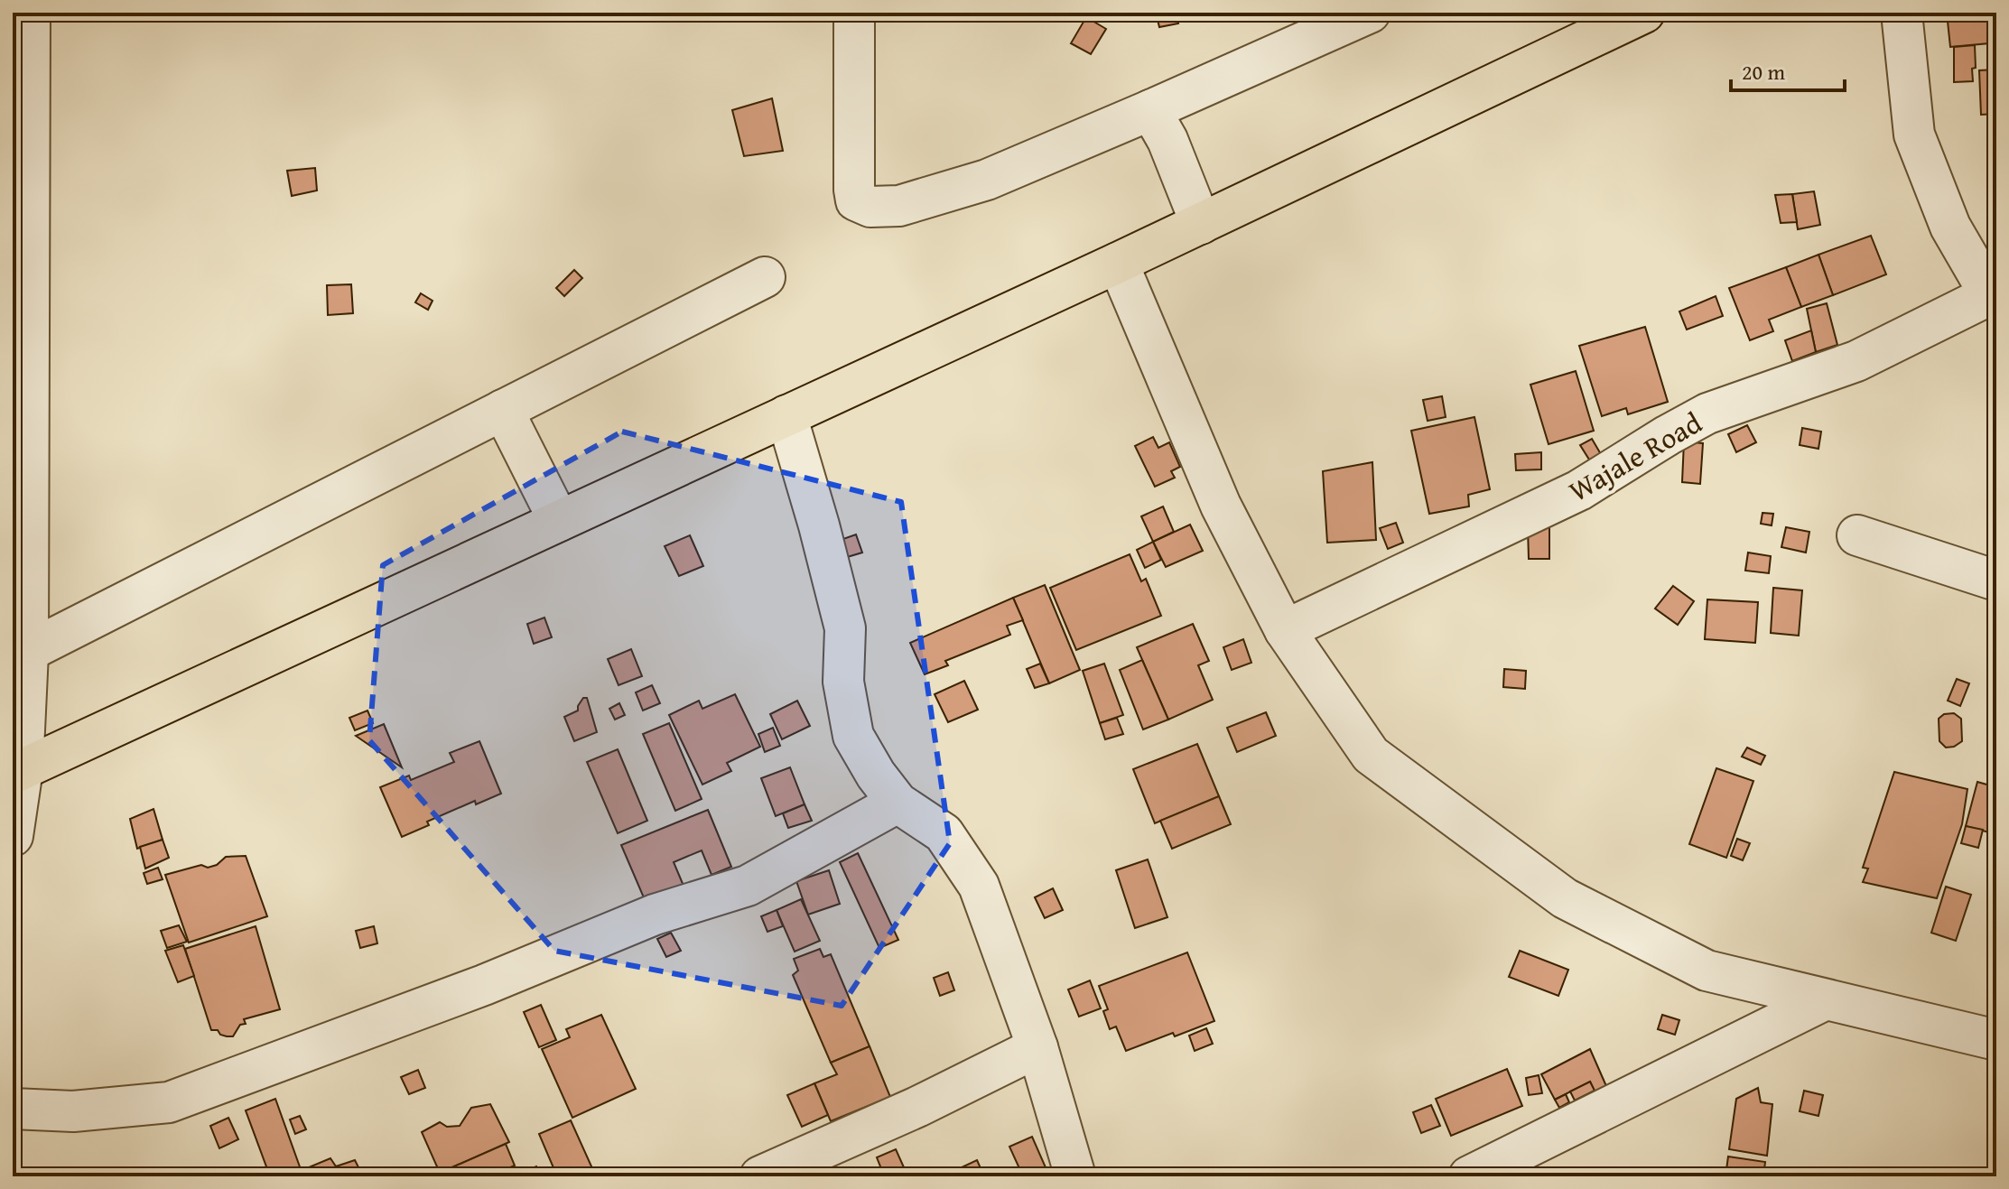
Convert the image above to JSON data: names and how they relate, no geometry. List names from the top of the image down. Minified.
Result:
{"streets":{"street":["Wajale Road"]},"scale_bar":"20 m"}
